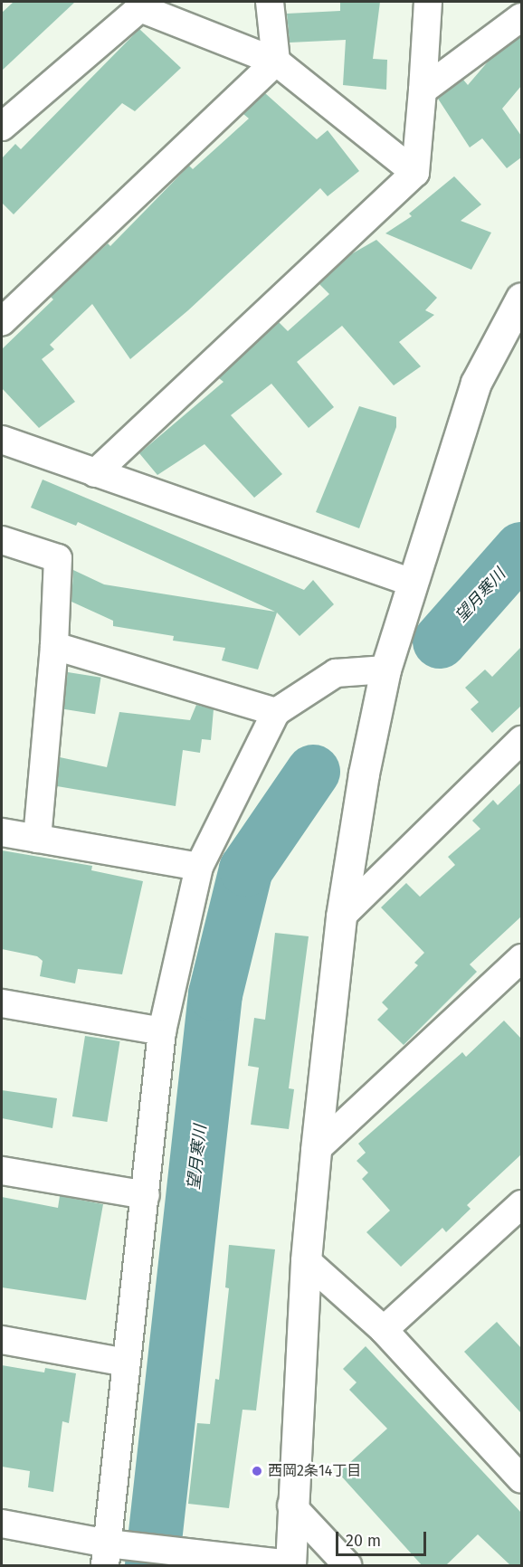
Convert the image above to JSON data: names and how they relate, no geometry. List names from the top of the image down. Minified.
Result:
{"water":["望月寒川"],"places":["西岡2条14丁目"],"scale_bar":"20 m"}
